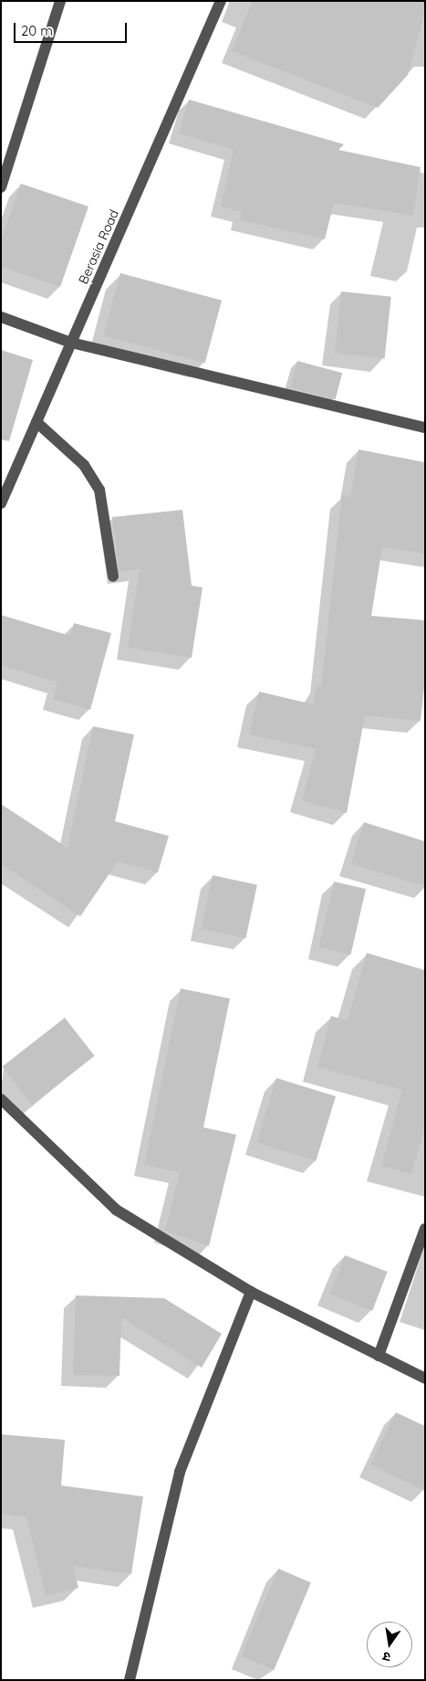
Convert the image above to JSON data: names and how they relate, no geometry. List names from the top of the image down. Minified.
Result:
{"streets":{"street":["Berasia Road"]},"scale_bar":"20 m","north":"bottom"}
